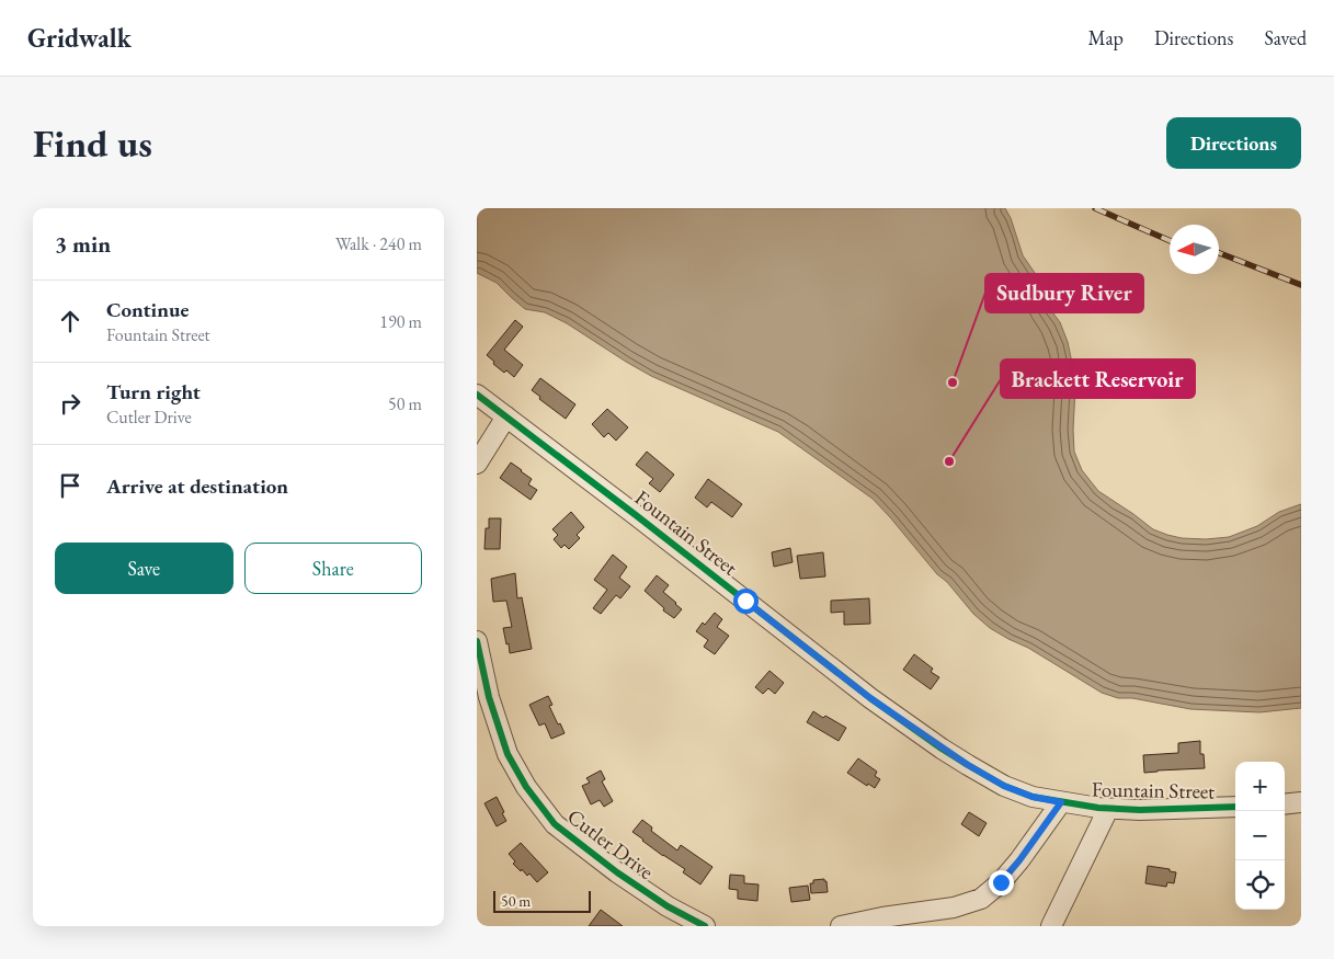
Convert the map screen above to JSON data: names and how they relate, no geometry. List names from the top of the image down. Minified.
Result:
{"streets":{"street":["Fountain Street","Cutler Drive"]},"places":["Sudbury River","Brackett Reservoir"],"scale_bar":"50 m","north":"left","page":{"header":"Gridwalk","nav":["Map","Directions","Saved"],"buttons":["Directions",["Save","Share"]],"title":"Find us","heading":["3 min","Walk · 240 m"],"list":[["Continue","Fountain Street","190 m"],["Turn right","Cutler Drive","50 m"],"Arrive at destination"],"map_buttons":["+","−"],"scale":"50 m"}}
